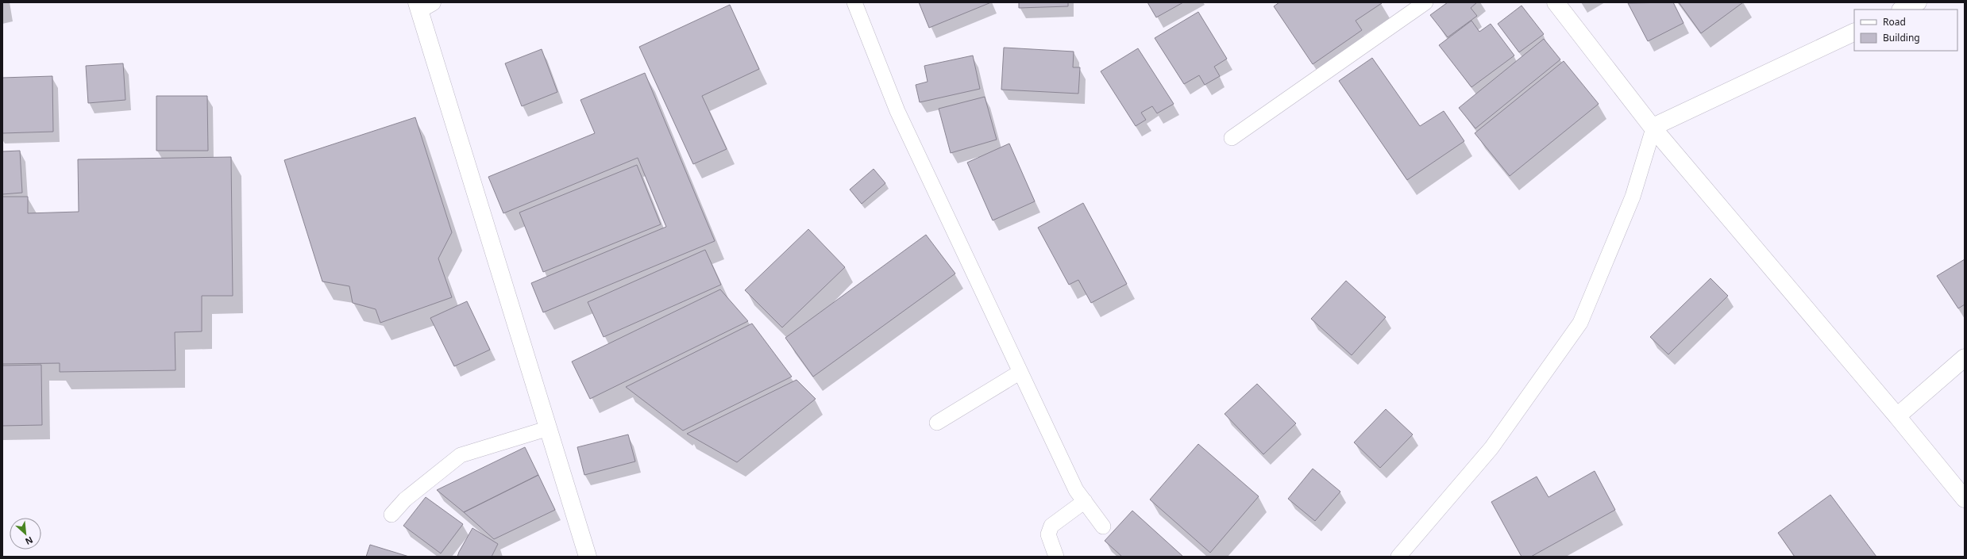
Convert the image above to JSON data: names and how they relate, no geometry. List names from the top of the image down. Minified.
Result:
{"legend":["Road","Building"],"north":"bottom right"}
